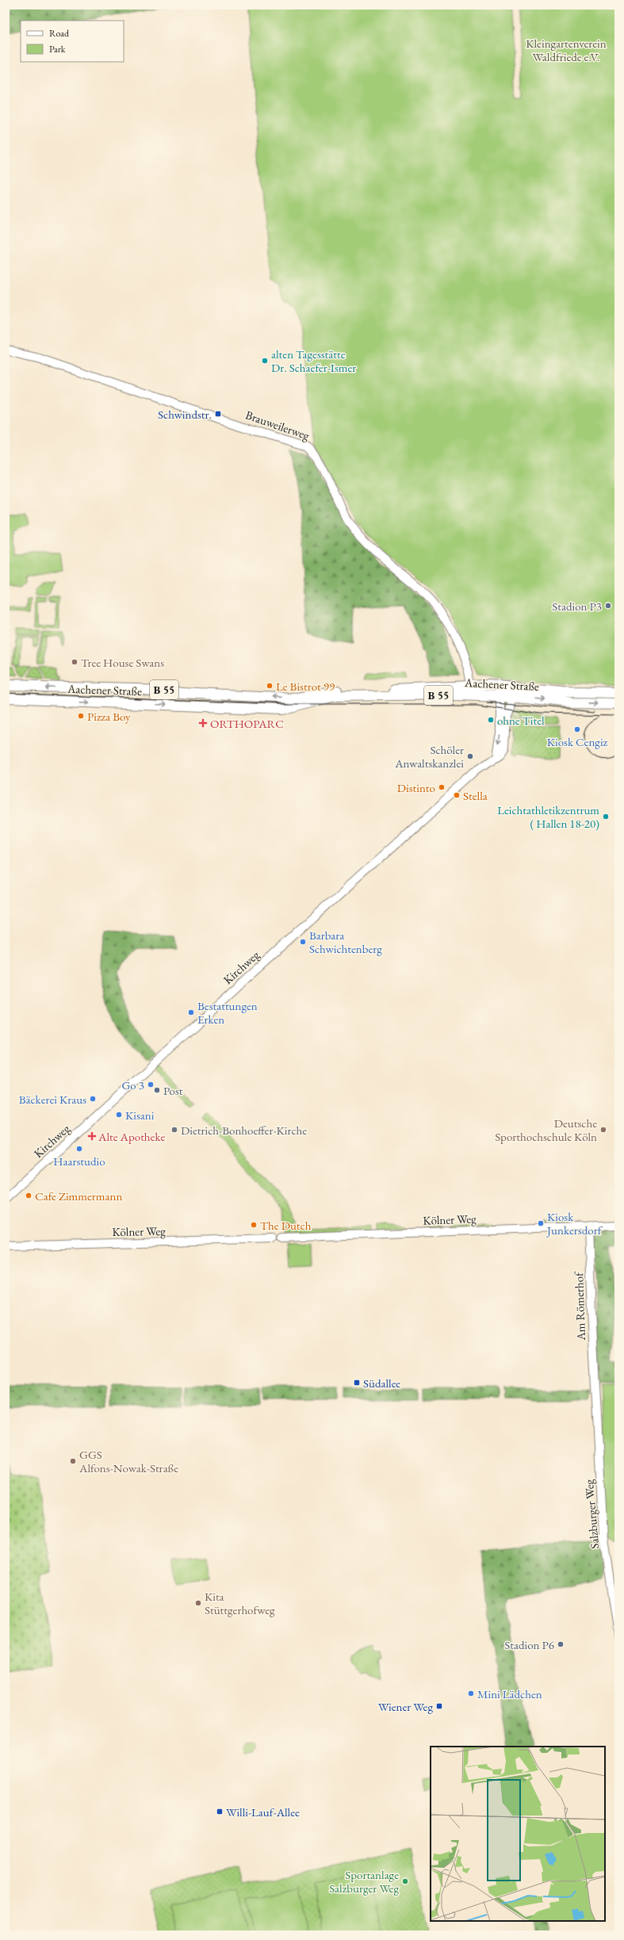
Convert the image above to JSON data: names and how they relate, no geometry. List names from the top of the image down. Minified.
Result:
{"streets":{"main road":["Aachener Straße","B 55"],"street":["Brauweilerweg","Kirchweg","Kölner Weg","Am Römerhof","Salzburger Weg"]},"crossings":[["Brauweilerweg","Aachener Straße"],["Aachener Straße","Kirchweg"],["Kölner Weg","Am Römerhof"],["Am Römerhof","Salzburger Weg"]],"parks":["Kleingartenverein Waldfriede e.V."],"places":{"other":["alten Tagesstätte Dr. Schaefer-Ismer","Stadion P3","Tree House Swans","Le Bistrot 99","Pizza Boy","ohne Titel","Kiosk Cengiz","Schöler Anwaltskanzlei","Distinto","Stella","Leichtathletikzentrum ( Hallen 18-20)","Barbara Schwichtenberg","Bestattungen Erken","Go 3","Post","Bäckerei Kraus","Kisani","Dietrich-Bonhoeffer-Kirche","Deutsche Sporthochschule Köln","Haarstudio","Cafe Zimmermann","Kiosk Junkersdorf","The Dutch","GGS Alfons-Nowak-Straße","Kita Stüttgerhofweg","Stadion P6","Mini Lädchen","Sportanlage Salzburger Weg"],"transit":["Schwindstr.","Südallee","Wiener Weg","Willi-Lauf-Allee"],"health":["ORTHOPARC","Alte Apotheke"]},"legend":["Road","Park"]}
